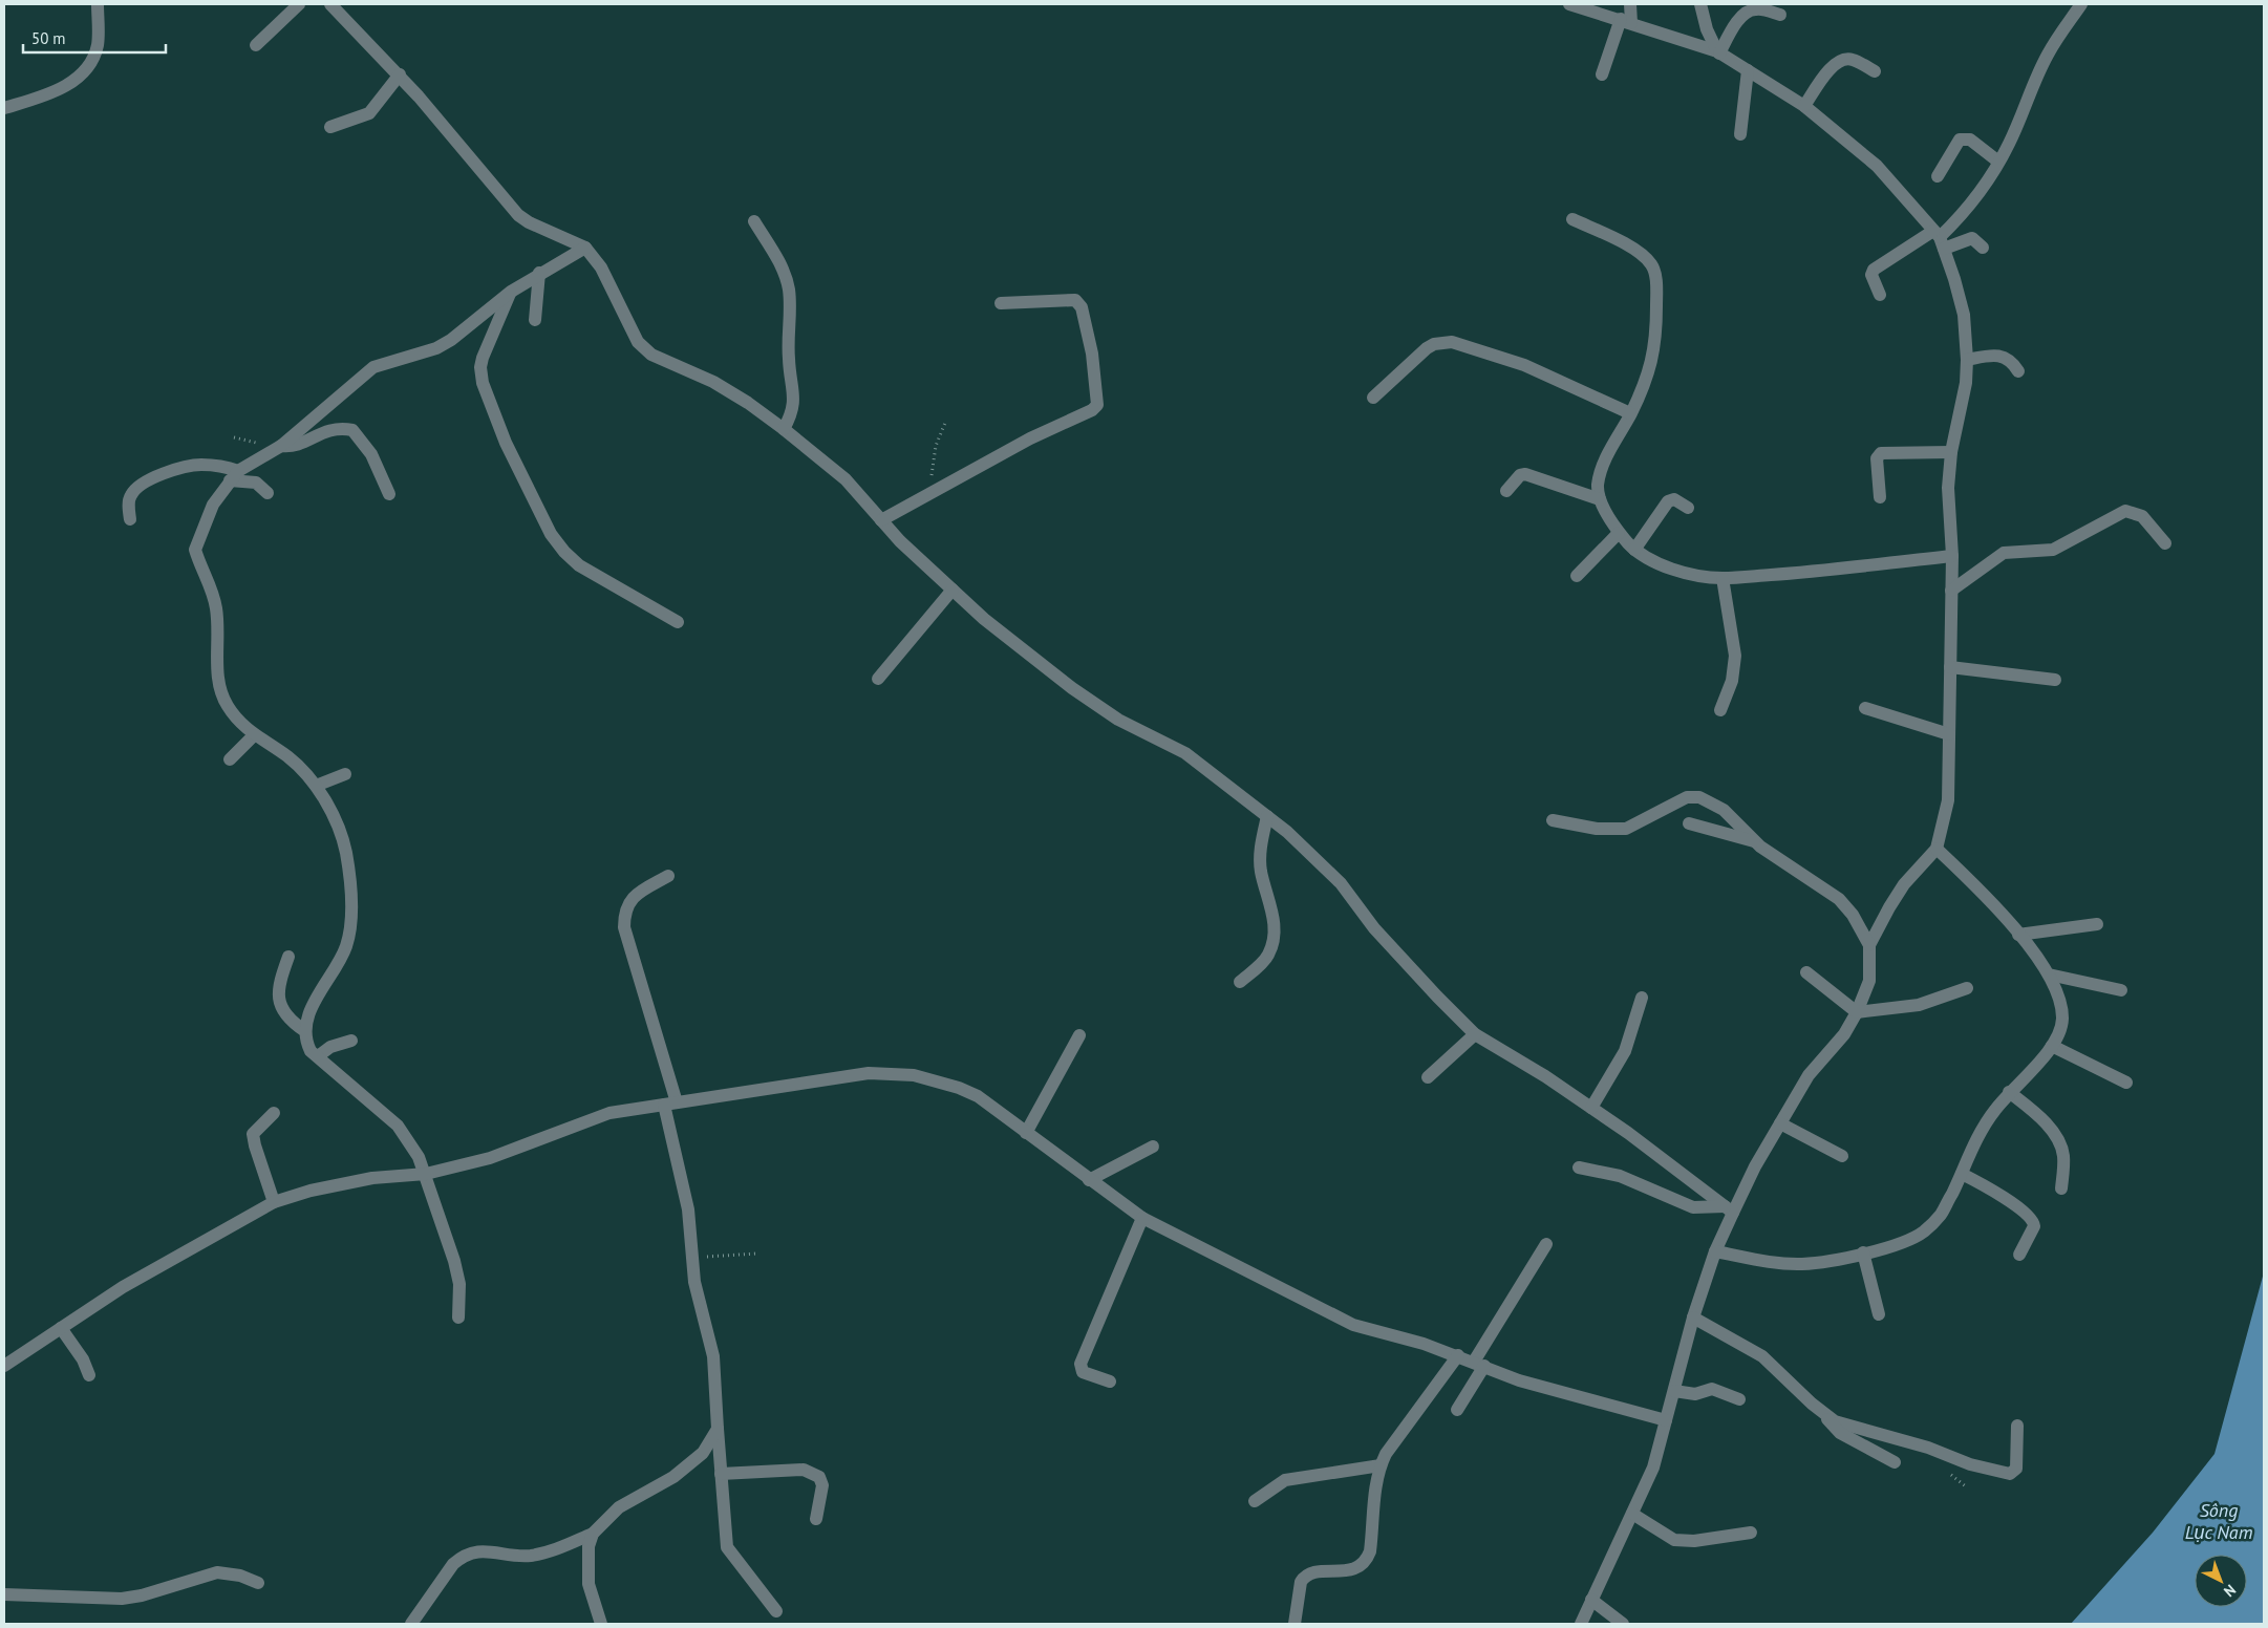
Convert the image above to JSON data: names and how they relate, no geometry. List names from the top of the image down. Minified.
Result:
{"water":["Sông Lục Nam"],"scale_bar":"50 m","north":"bottom right"}
